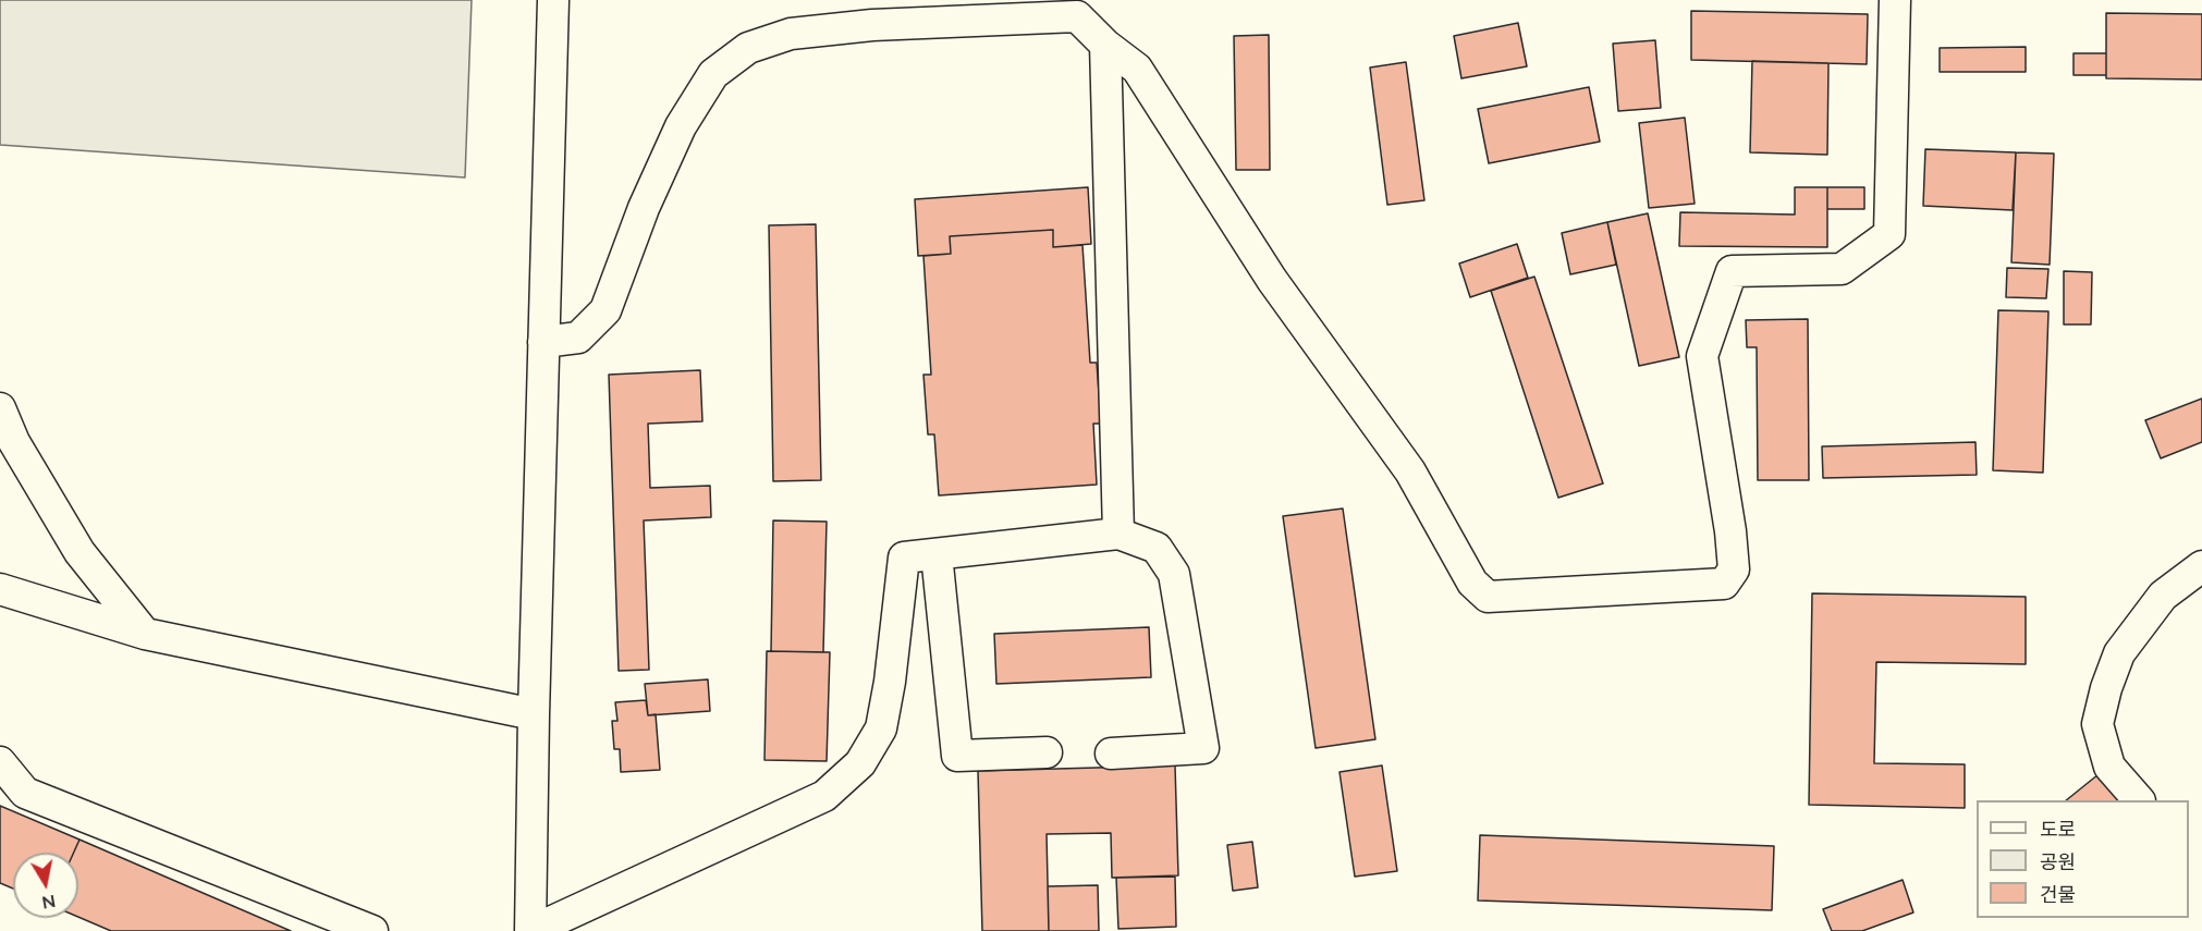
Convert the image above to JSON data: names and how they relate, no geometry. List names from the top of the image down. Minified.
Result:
{"legend":["도로","공원","건물"],"north":"bottom"}
